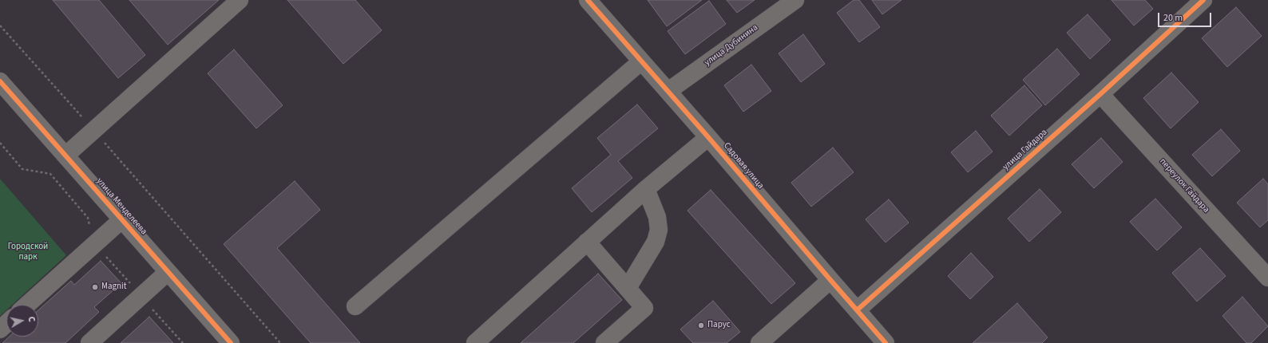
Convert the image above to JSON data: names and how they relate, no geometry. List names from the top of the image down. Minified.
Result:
{"streets":{"street":["улица Дубинина","улица Гайдара","Садовая улица","переулок Гайдара","улица Менделеева"]},"crossings":[["улица Дубинина","Садовая улица"],["улица Гайдара","Садовая улица"],["улица Гайдара","переулок Гайдара"]],"parks":["Городской парк"],"places":["Magnit","Парус"],"scale_bar":"20 m","north":"right"}
